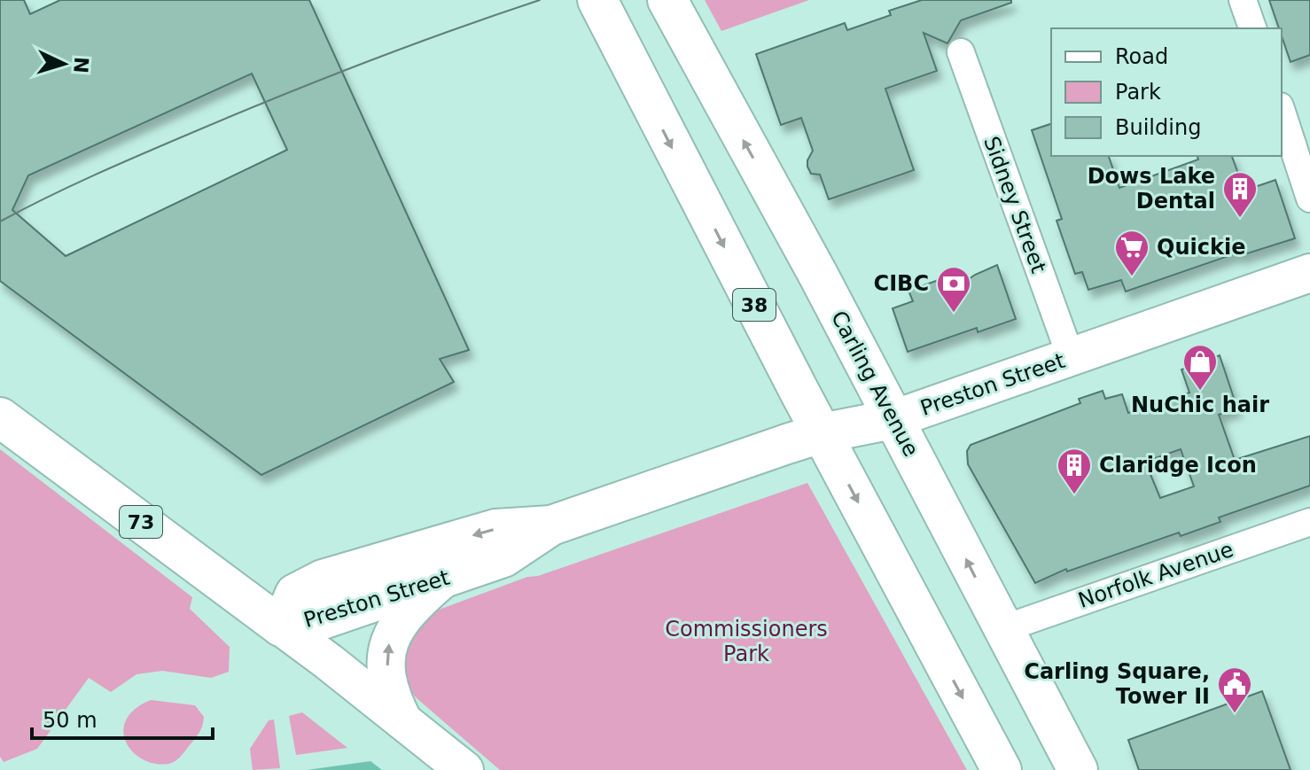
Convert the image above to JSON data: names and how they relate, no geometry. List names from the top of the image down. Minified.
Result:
{"streets":{"main road":["38","Carling Avenue","Preston Street","73"],"street":["Sidney Street","Norfolk Avenue"]},"crossings":[["Sidney Street","Preston Street"],["38","Preston Street"],["Carling Avenue","Preston Street"],["Carling Avenue","Norfolk Avenue"],["Preston Street","73"]],"parks":["Commissioners Park"],"places":{"building":["Dows Lake Dental","Claridge Icon"],"supermarket":["Quickie"],"bank":["CIBC"],"shop":["NuChic hair"],"public building":["Carling Square, Tower II"]},"legend":["Road","Park","Building"],"scale_bar":"50 m","north":"right"}
